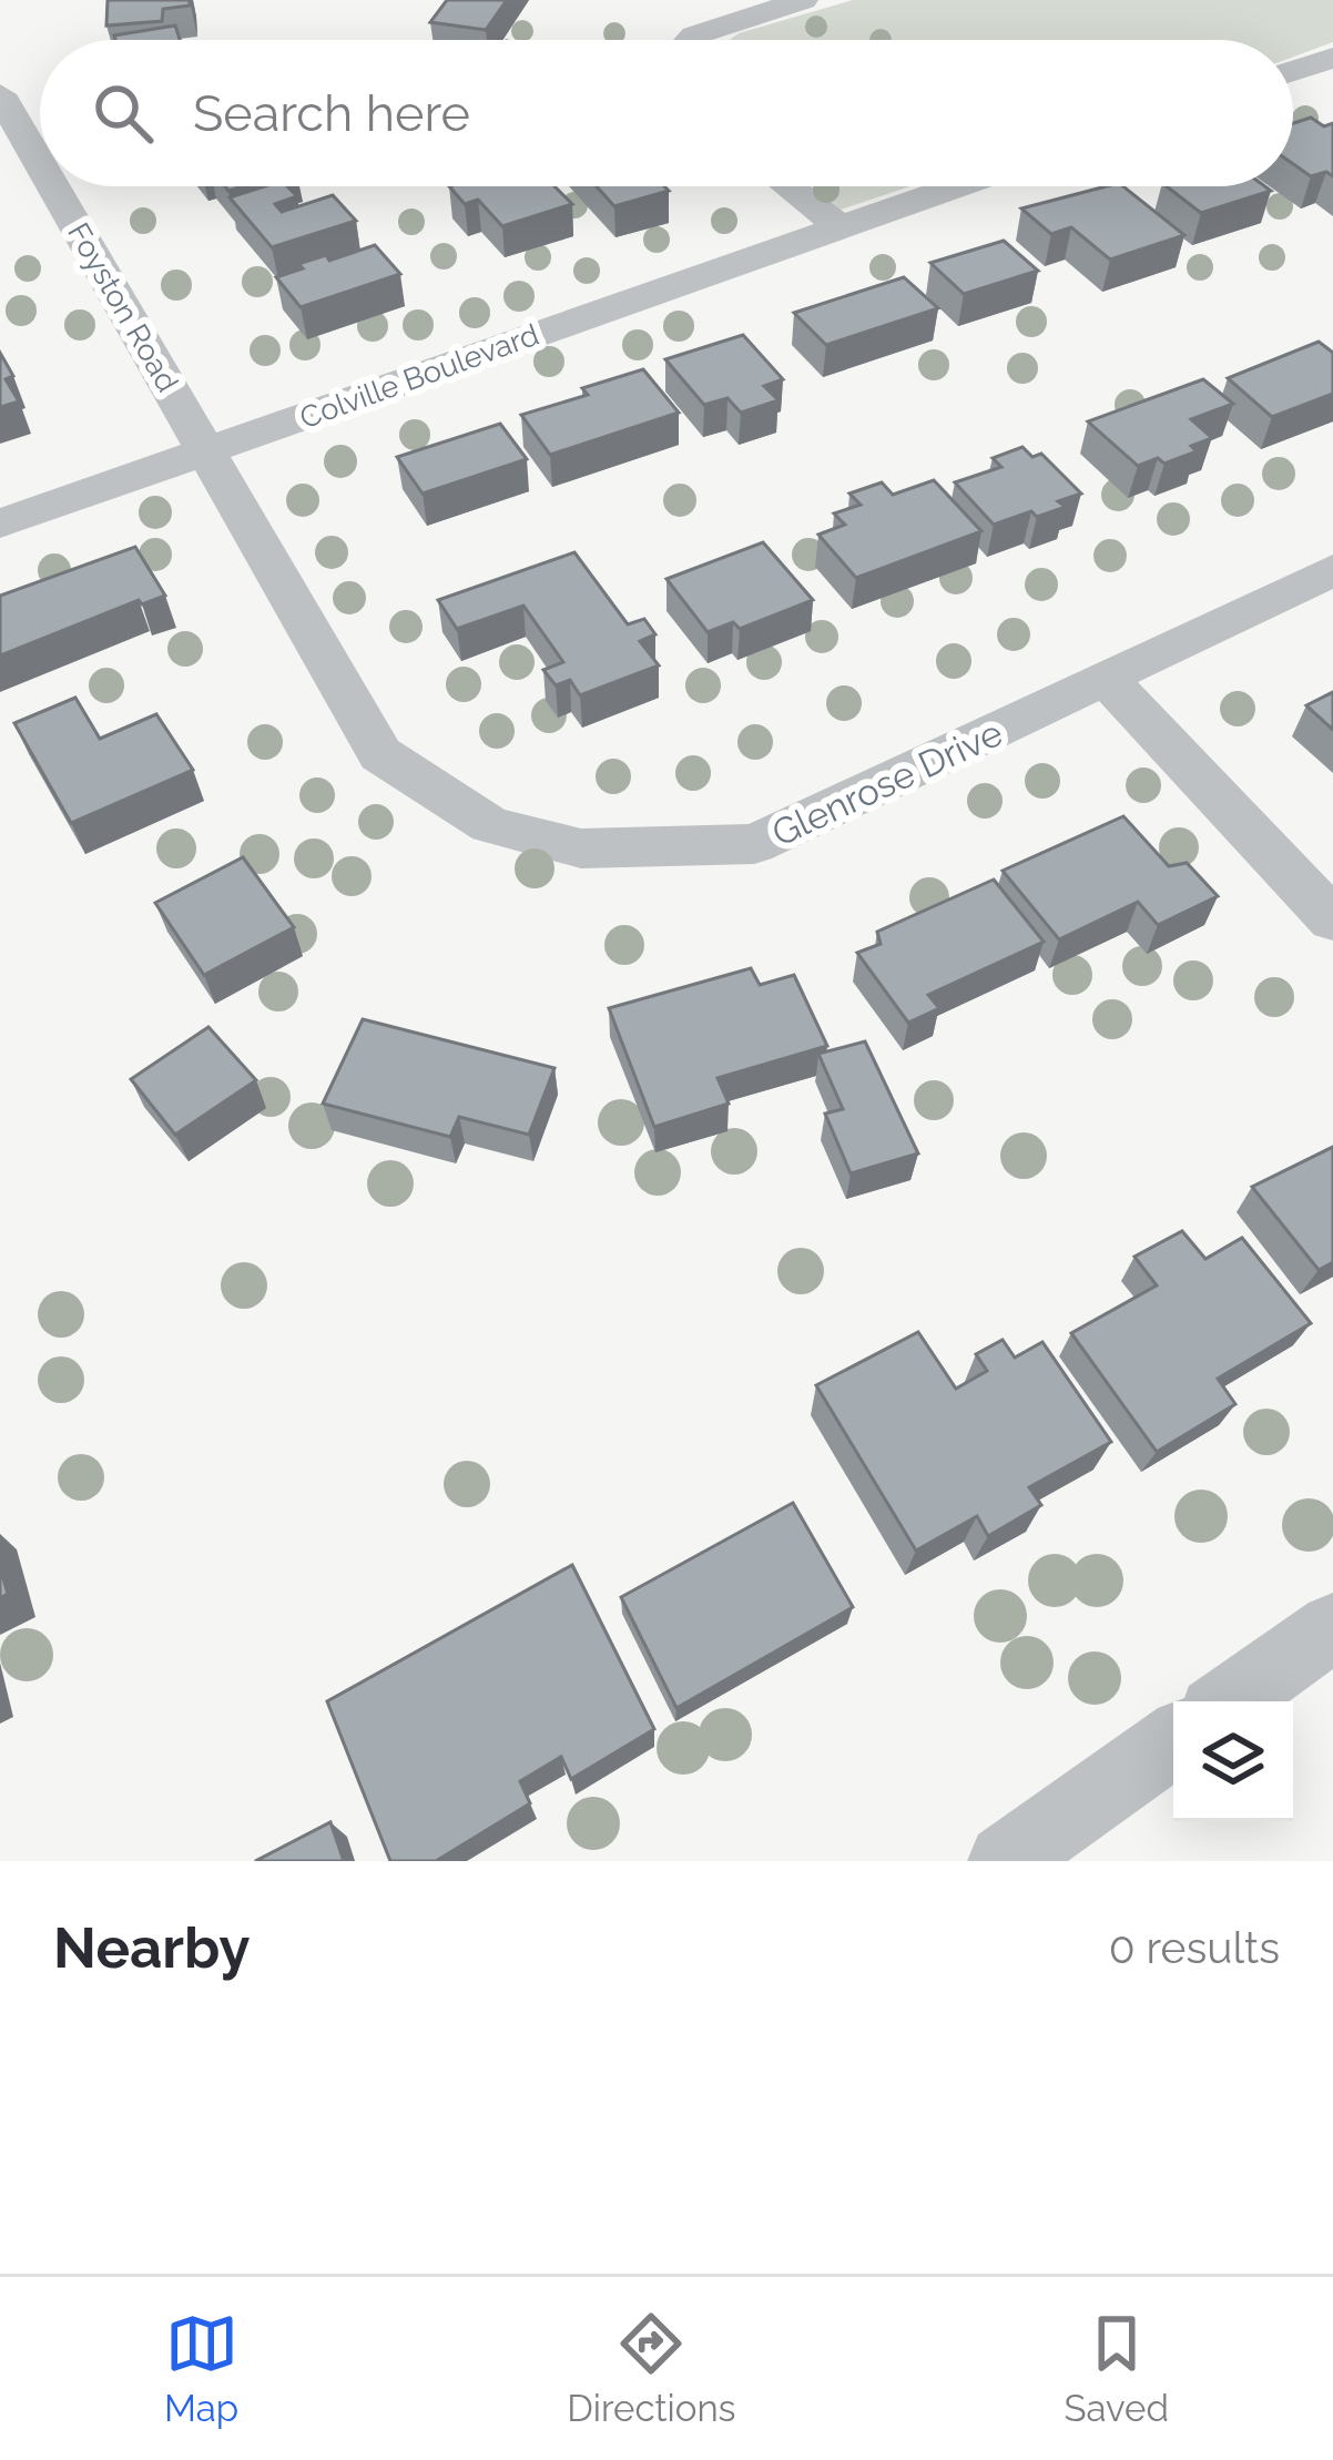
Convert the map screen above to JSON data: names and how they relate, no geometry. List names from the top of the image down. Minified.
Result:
{"streets":{"street":["Foyston Road","Colville Boulevard","Glenrose Drive"]},"crossings":[["Foyston Road","Colville Boulevard"],["Foyston Road","Glenrose Drive"],["Colville Boulevard","Glenrose Drive"]],"page":{"search":"Search here","heading":["Nearby","0 results"],"nav":["Map","Directions","Saved"]}}
